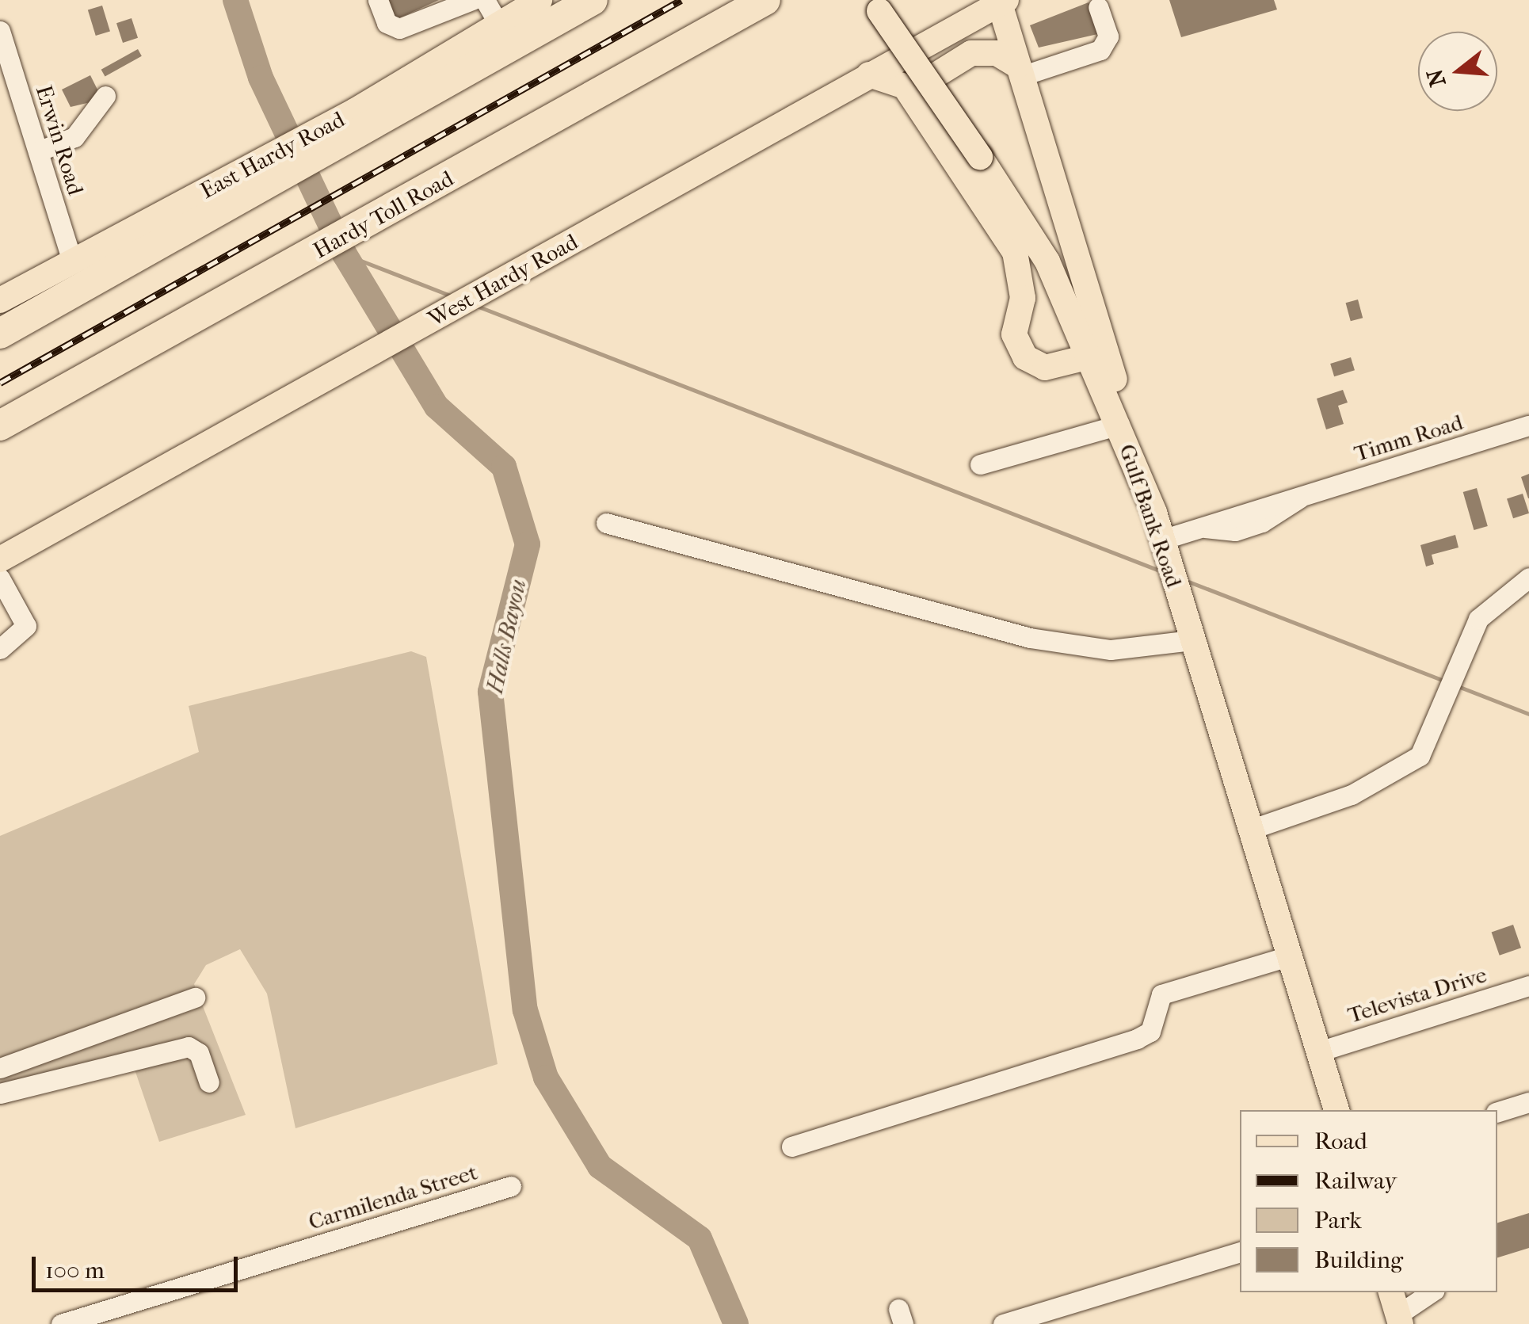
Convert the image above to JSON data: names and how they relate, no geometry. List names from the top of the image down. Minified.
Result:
{"streets":{"highway":["Hardy Toll Road"],"main road":["East Hardy Road","West Hardy Road","Gulf Bank Road"],"street":["Erwin Road","Timm Road","Televista Drive","Carmilenda Street"]},"crossings":[["Erwin Road","East Hardy Road"],["Timm Road","Gulf Bank Road"],["Gulf Bank Road","Televista Drive"]],"water":["Halls Bayou"],"legend":["Road","Railway","Park","Building"],"scale_bar":"100 m","north":"left"}
